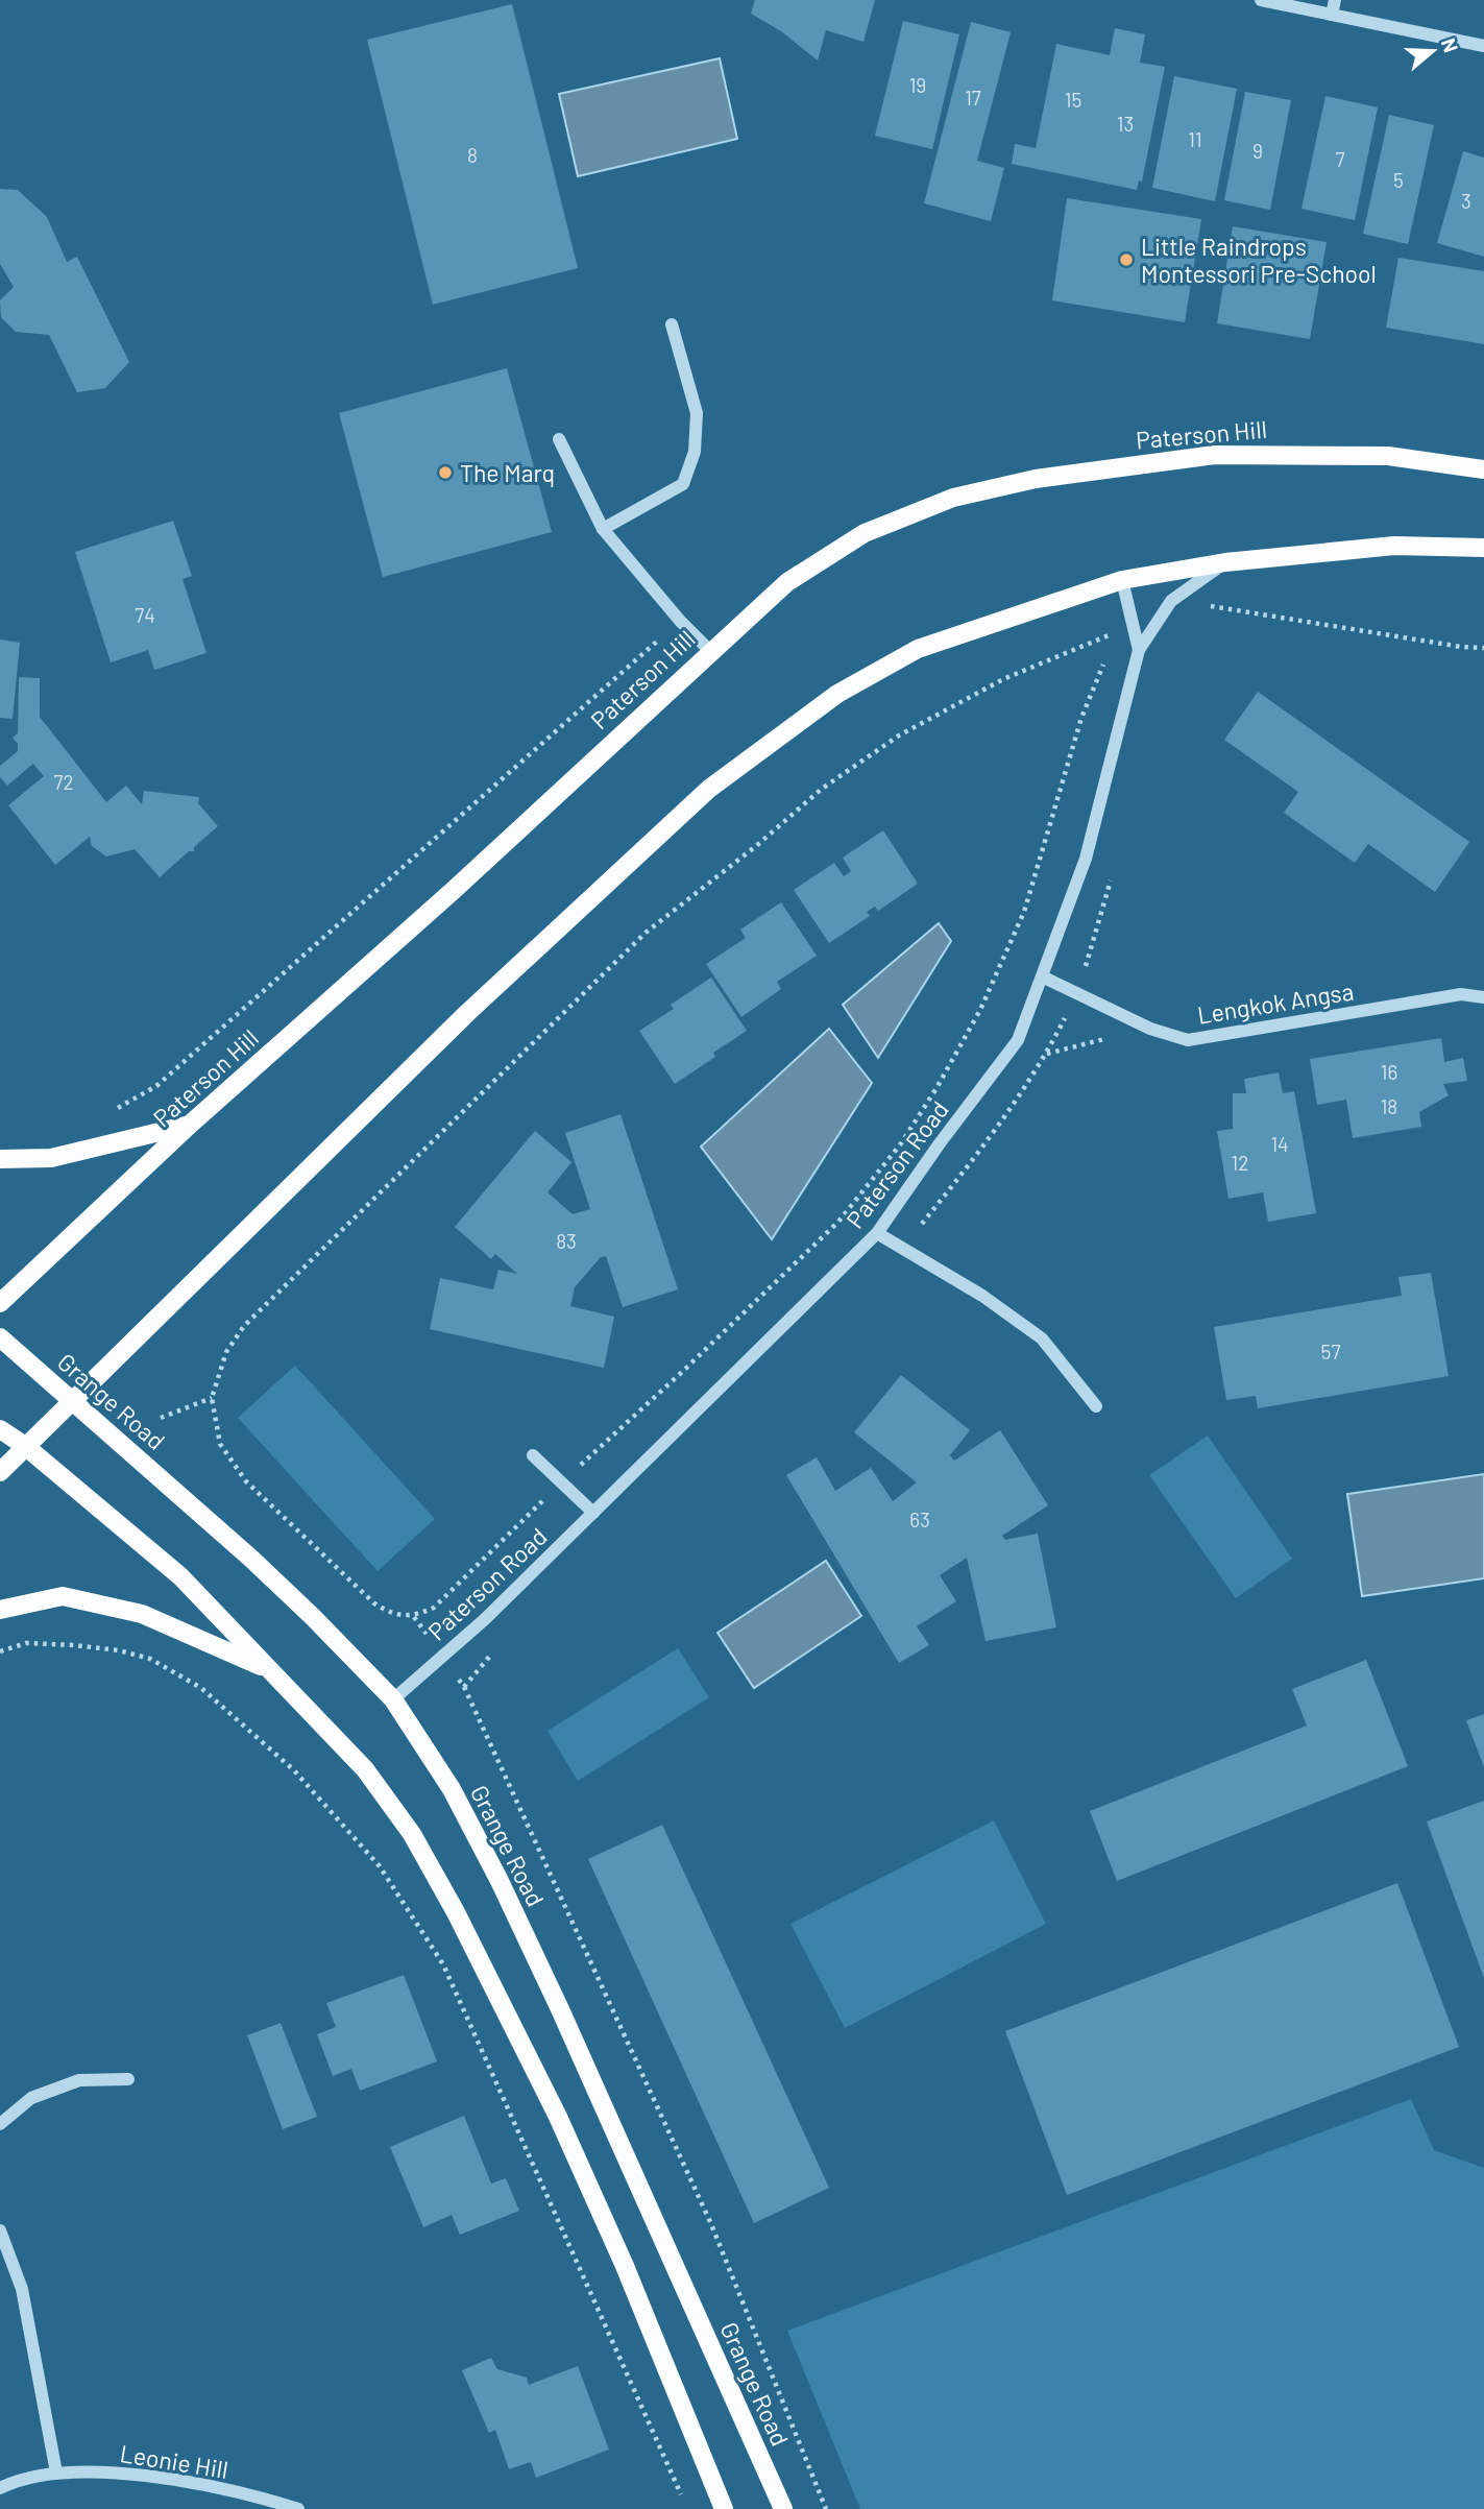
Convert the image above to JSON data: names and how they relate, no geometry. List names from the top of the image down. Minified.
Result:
{"streets":{"main road":["Paterson Hill","Grange Road"],"street":["Lengkok Angsa","Paterson Road","Leonie Hill"]},"crossings":[["Lengkok Angsa","Paterson Road"],["Paterson Road","Grange Road"]],"places":["Little Raindrops Montessori Pre-School","The Marq"],"house_numbers":["19","17","15","13","11","9","8","7","5","3","74","72","16","18","14","12","83","57","63"],"north":"right"}
